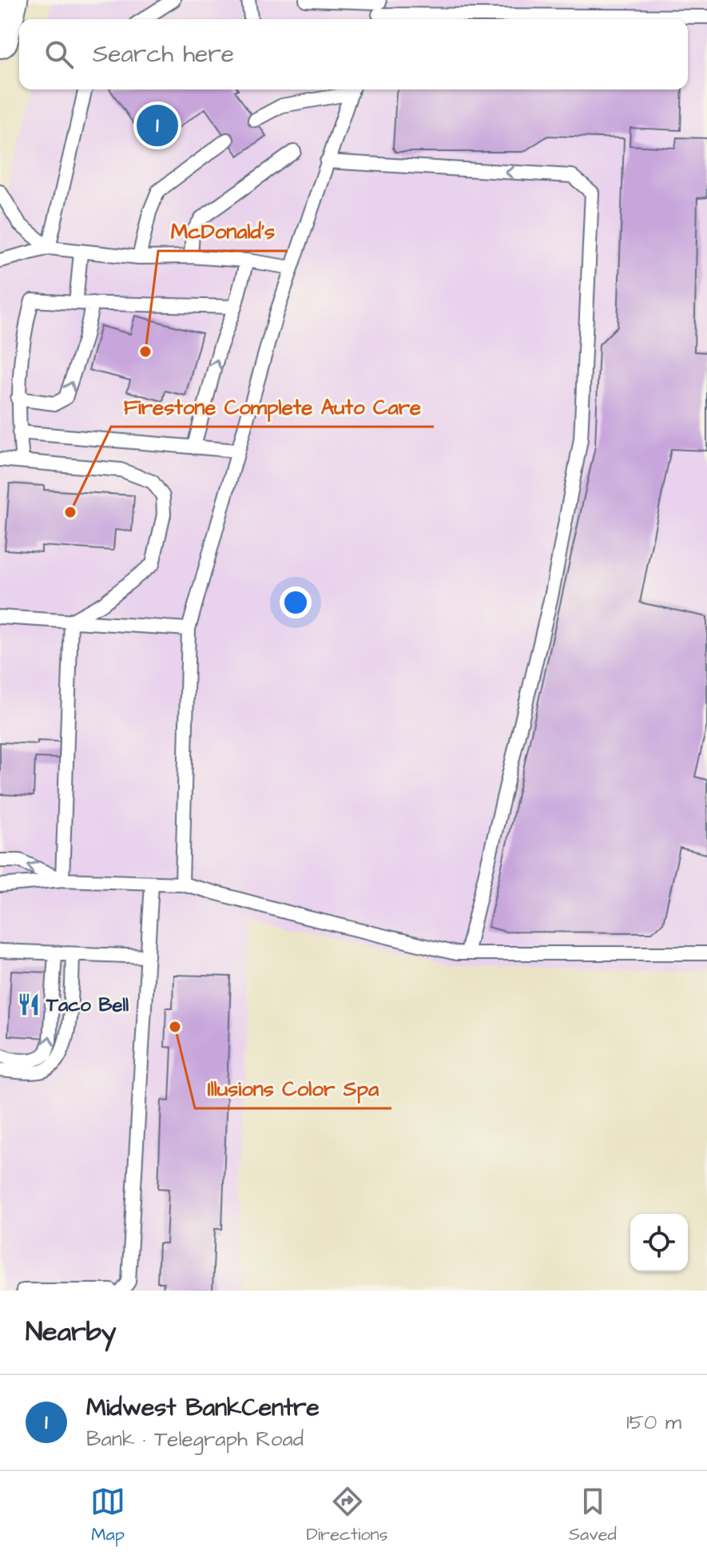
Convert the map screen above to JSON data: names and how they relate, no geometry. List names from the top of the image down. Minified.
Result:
{"places":{"other":["McDonald's","Firestone Complete Auto Care","Illusions Color Spa"],"restaurant":["Taco Bell"]},"page":{"search":"Search here","pins":"1","heading":"Nearby","list":[{"mark":"1","name":"Midwest BankCentre","note":"Bank · Telegraph Road","value":"150 m"}],"nav":["Map","Directions","Saved"]}}
